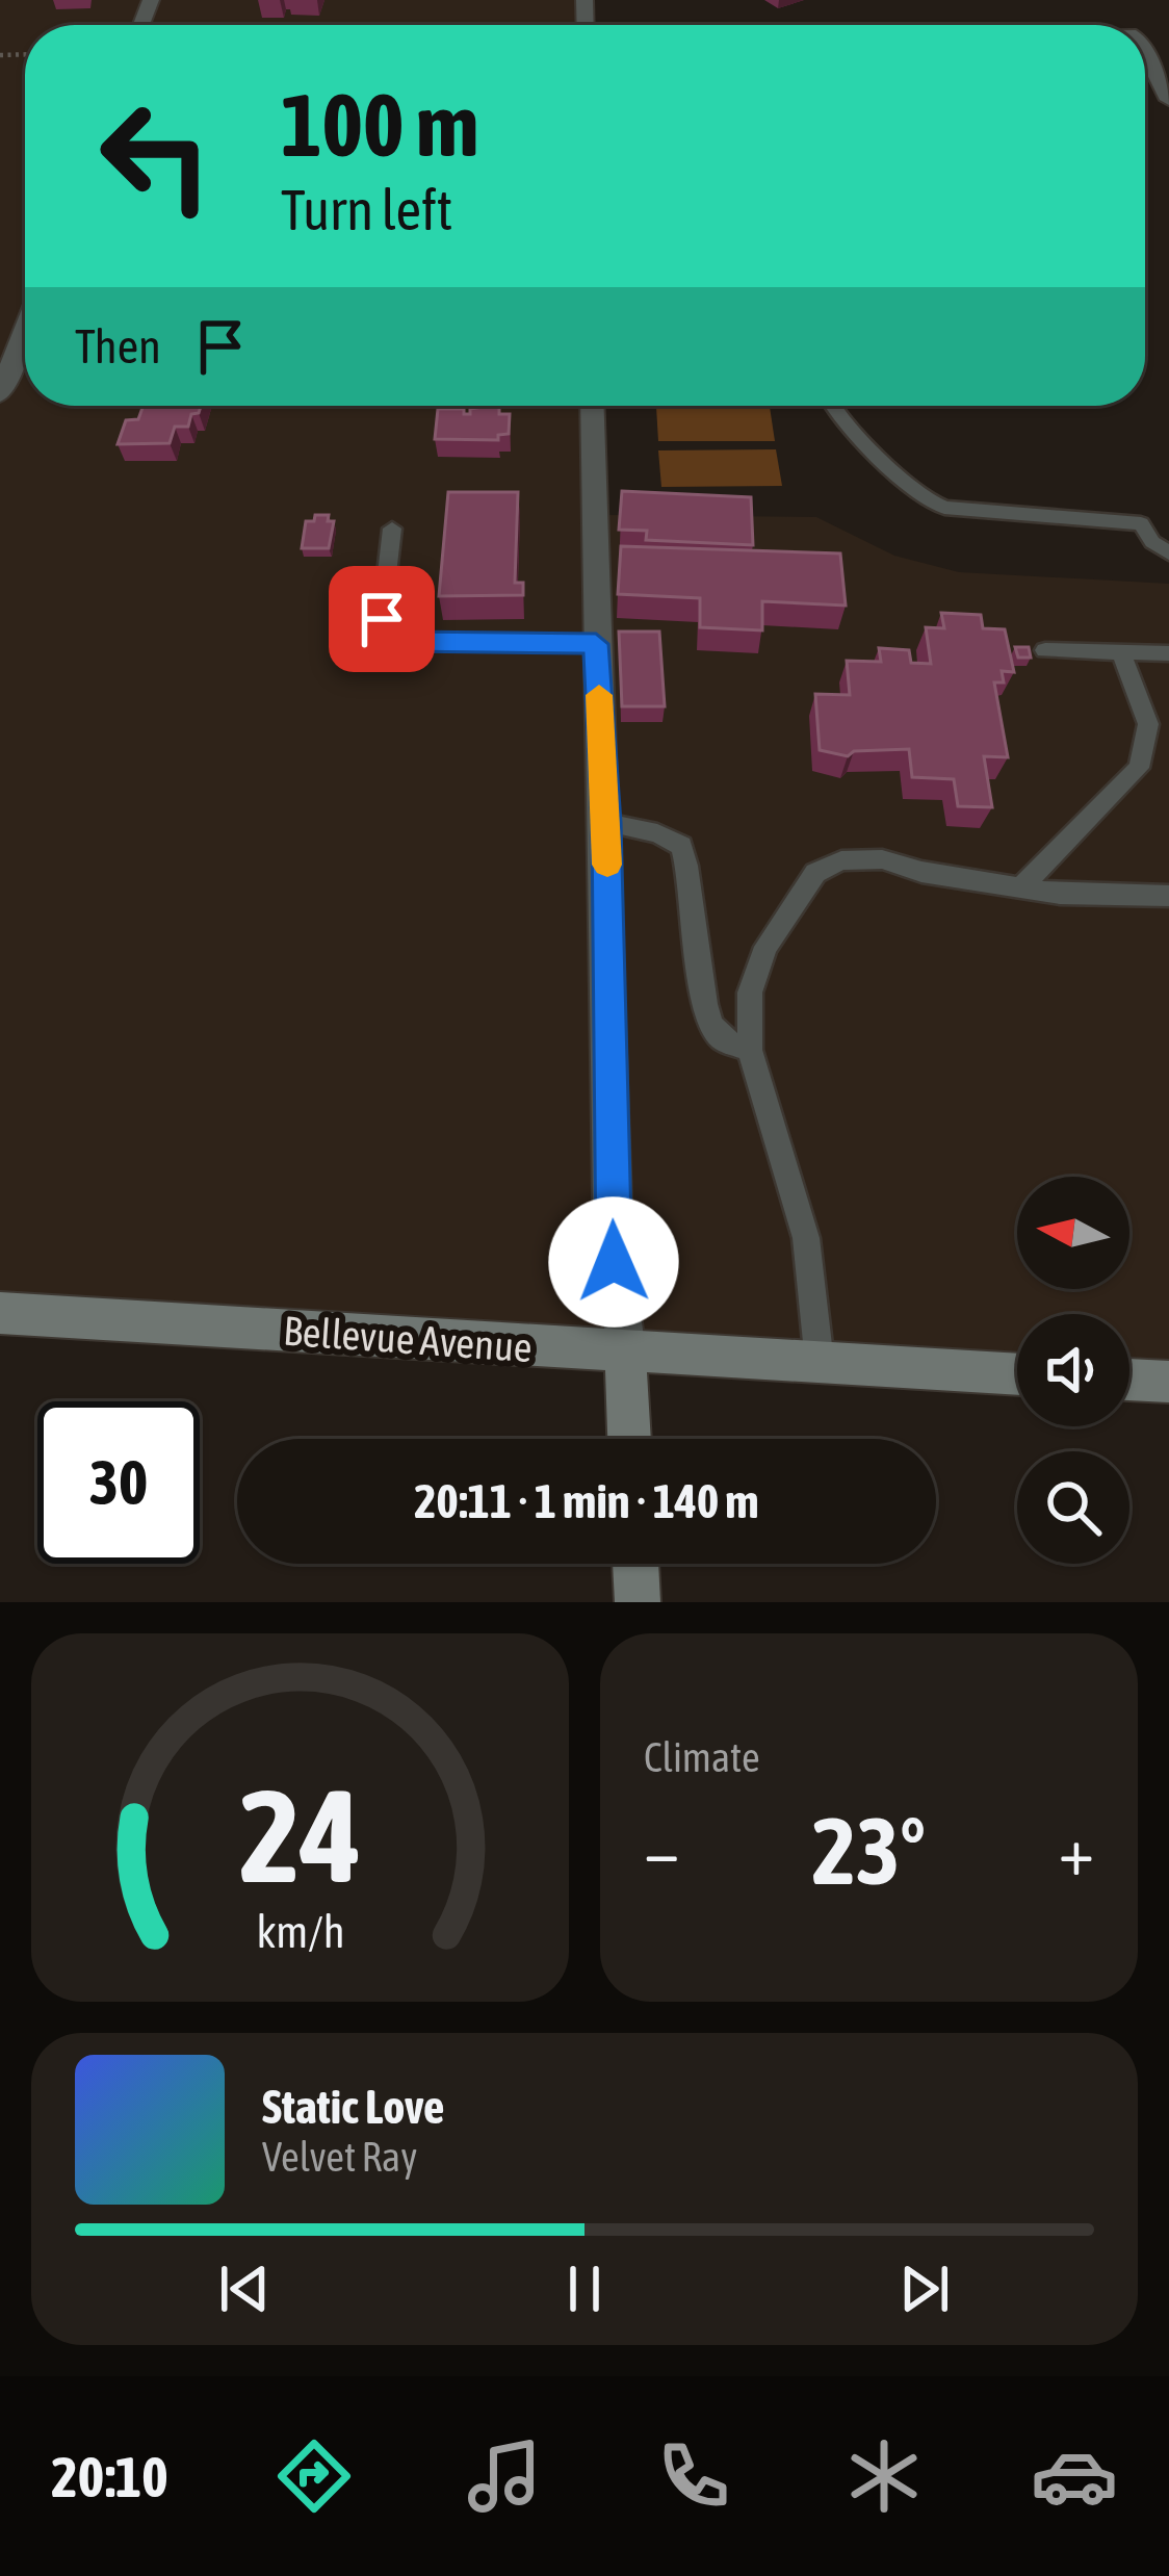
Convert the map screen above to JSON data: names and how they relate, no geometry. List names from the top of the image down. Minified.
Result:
{"streets":{"main road":["Bellevue Avenue"]},"north":"left","page":{"turn":["100 m","Turn left"],"then":"Then","limit":"30","trip":"20:11 · 1 min · 140 m","tile":"Climate","heat":["−","23°","+"],"song":["Static Love","Velvet Ray"],"tabs":"20:10","gauge":["24","km/h"]}}
